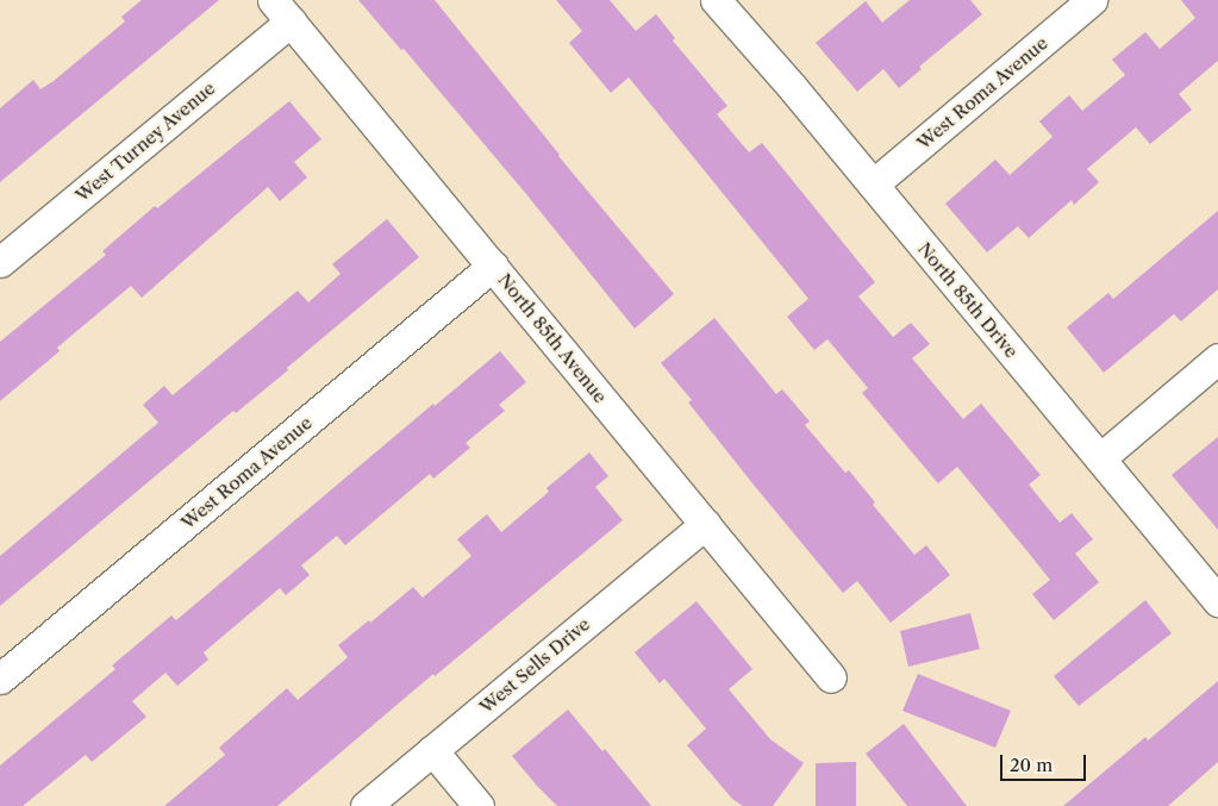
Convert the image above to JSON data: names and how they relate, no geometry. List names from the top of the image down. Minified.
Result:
{"streets":{"street":["West Roma Avenue","West Turney Avenue","North 85th Drive","North 85th Avenue","West Sells Drive"]},"crossings":[["West Roma Avenue","North 85th Drive"],["West Roma Avenue","North 85th Avenue"],["West Turney Avenue","North 85th Avenue"],["North 85th Avenue","West Sells Drive"]],"scale_bar":"20 m"}
